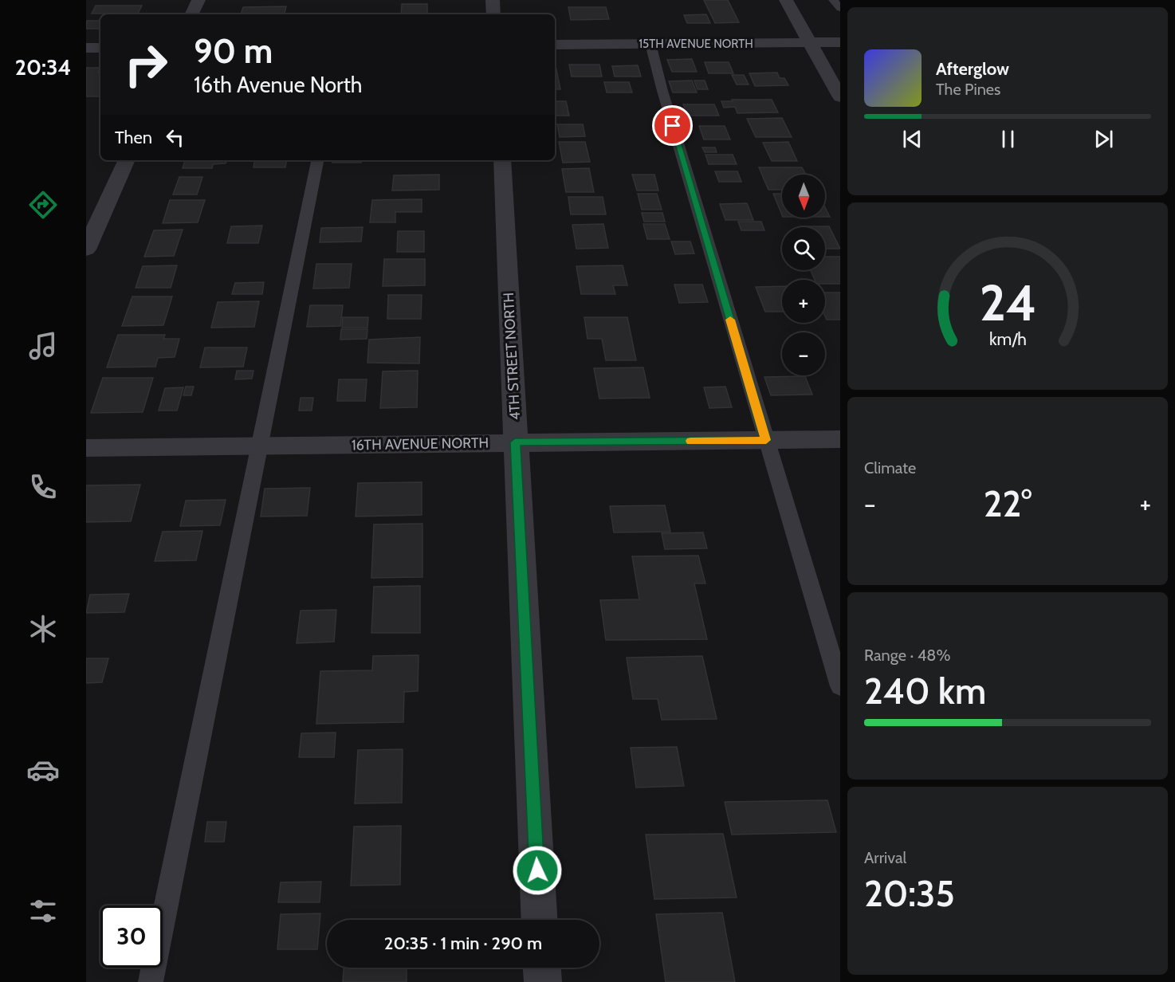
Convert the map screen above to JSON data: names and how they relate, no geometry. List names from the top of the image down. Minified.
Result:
{"streets":{"street":["15TH AVENUE NORTH","4TH STREET NORTH","16TH AVENUE NORTH"]},"crossings":[["4TH STREET NORTH","16TH AVENUE NORTH"]],"north":"bottom","page":{"tabs":"20:34","turn":["90 m","16th Avenue North"],"song":["Afterglow","The Pines"],"then":"Then","map_buttons":["+","−"],"tile":["Climate",["Range · 48%","240 km"],["Arrival","20:35"]],"heat":["−","22°","+"],"limit":"30","trip":"20:35 · 1 min · 290 m","gauge":["24","km/h"]}}
